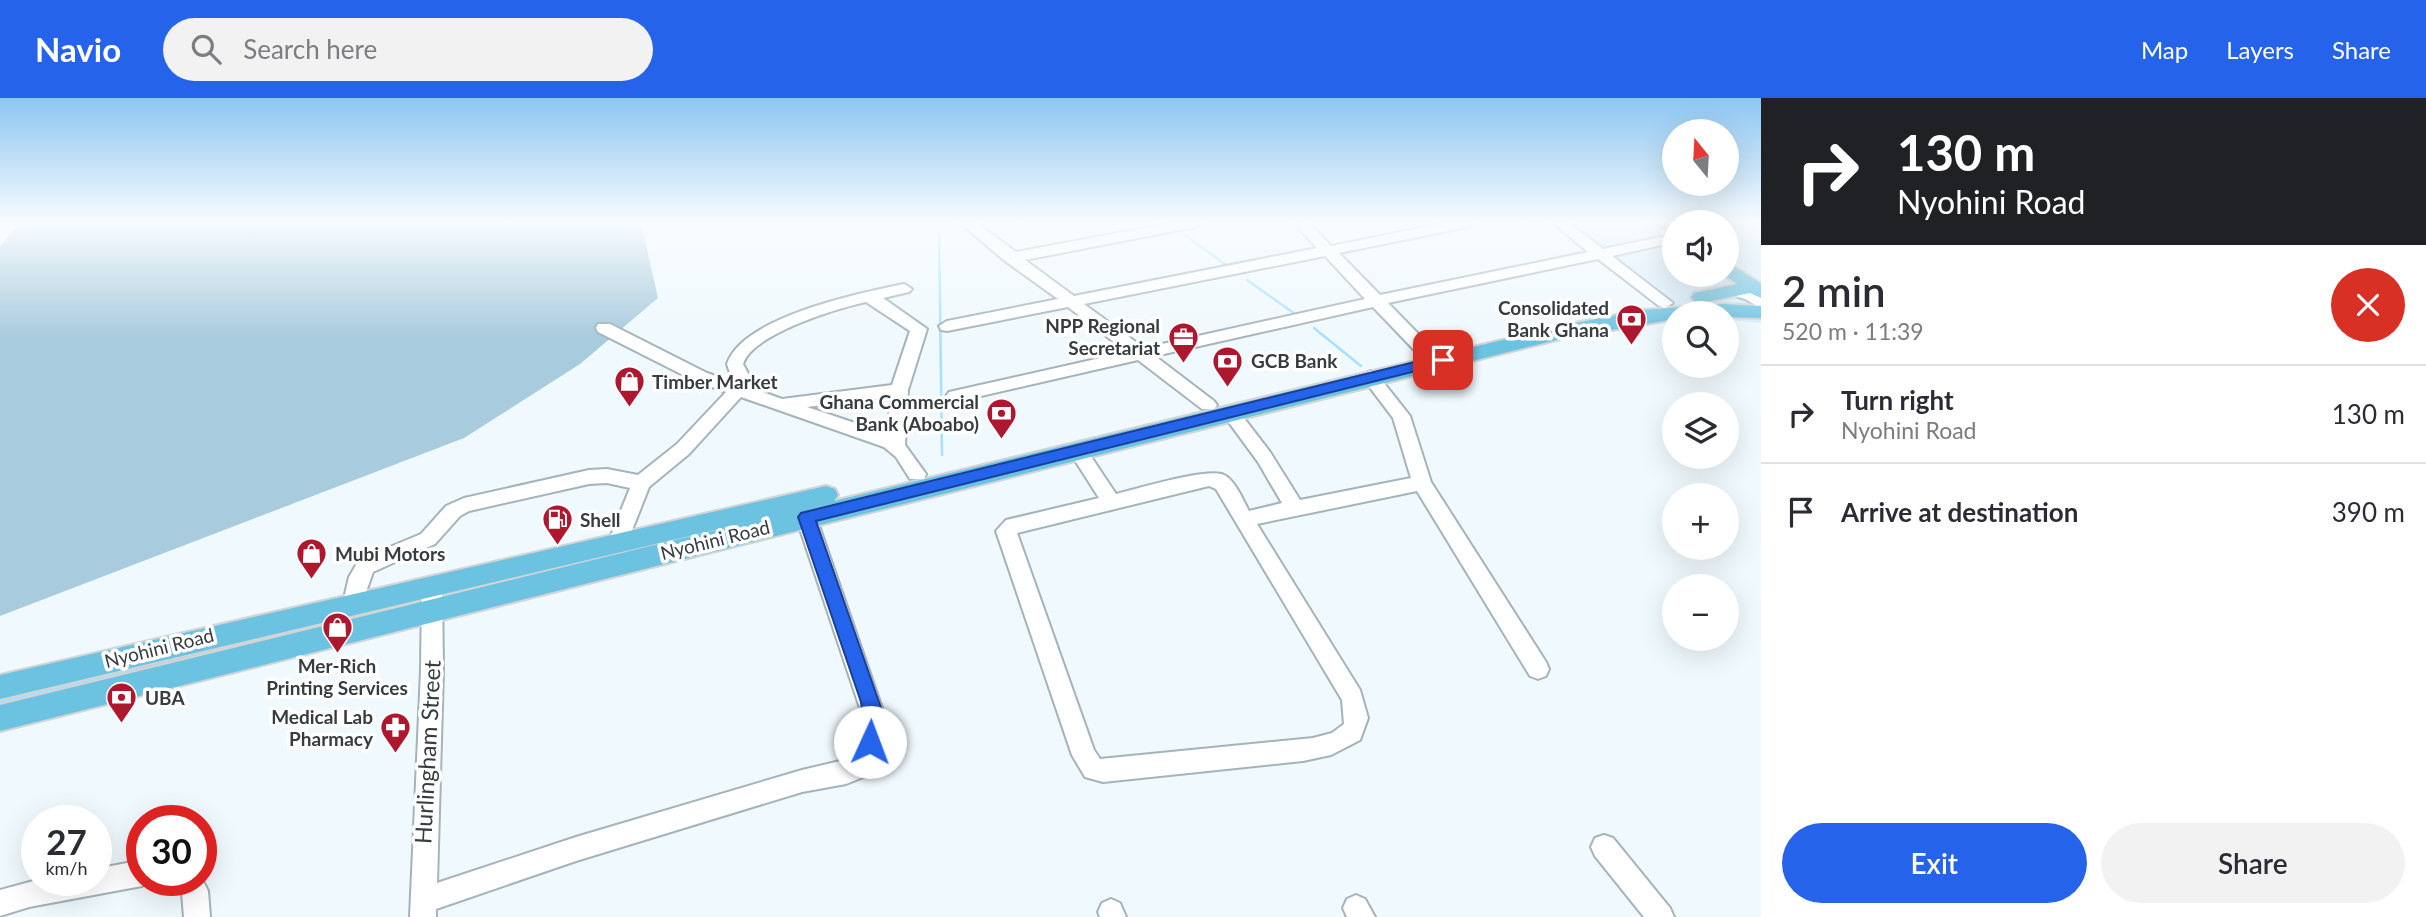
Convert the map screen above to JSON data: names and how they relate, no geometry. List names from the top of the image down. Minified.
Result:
{"streets":{"main road":["Nyohini Road"],"street":["Hurlingham Street"]},"crossings":[["Nyohini Road","Hurlingham Street"]],"places":{"bank":["Consolidated Bank Ghana","GCB Bank","Ghana Commercial Bank (Aboabo)","UBA"],"office":["NPP Regional Secretariat"],"shop":["Timber Market","Mubi Motors","Mer-Rich Printing Services"],"fuel station":["Shell"],"pharmacy":["Medical Lab Pharmacy"]},"north":"top","page":{"header":"Navio","search":"Search here","nav":["Map","Layers","Share"],"turn":["130 m","Nyohini Road"],"map_buttons":["+","−"],"heading":["2 min","520 m · 11:39"],"list":[{"name":"Turn right","note":"Nyohini Road","value":"130 m"},{"name":"Arrive at destination","value":"390 m"}],"speed":"27 km/h","limit":"30","buttons":["Exit","Share"]}}
